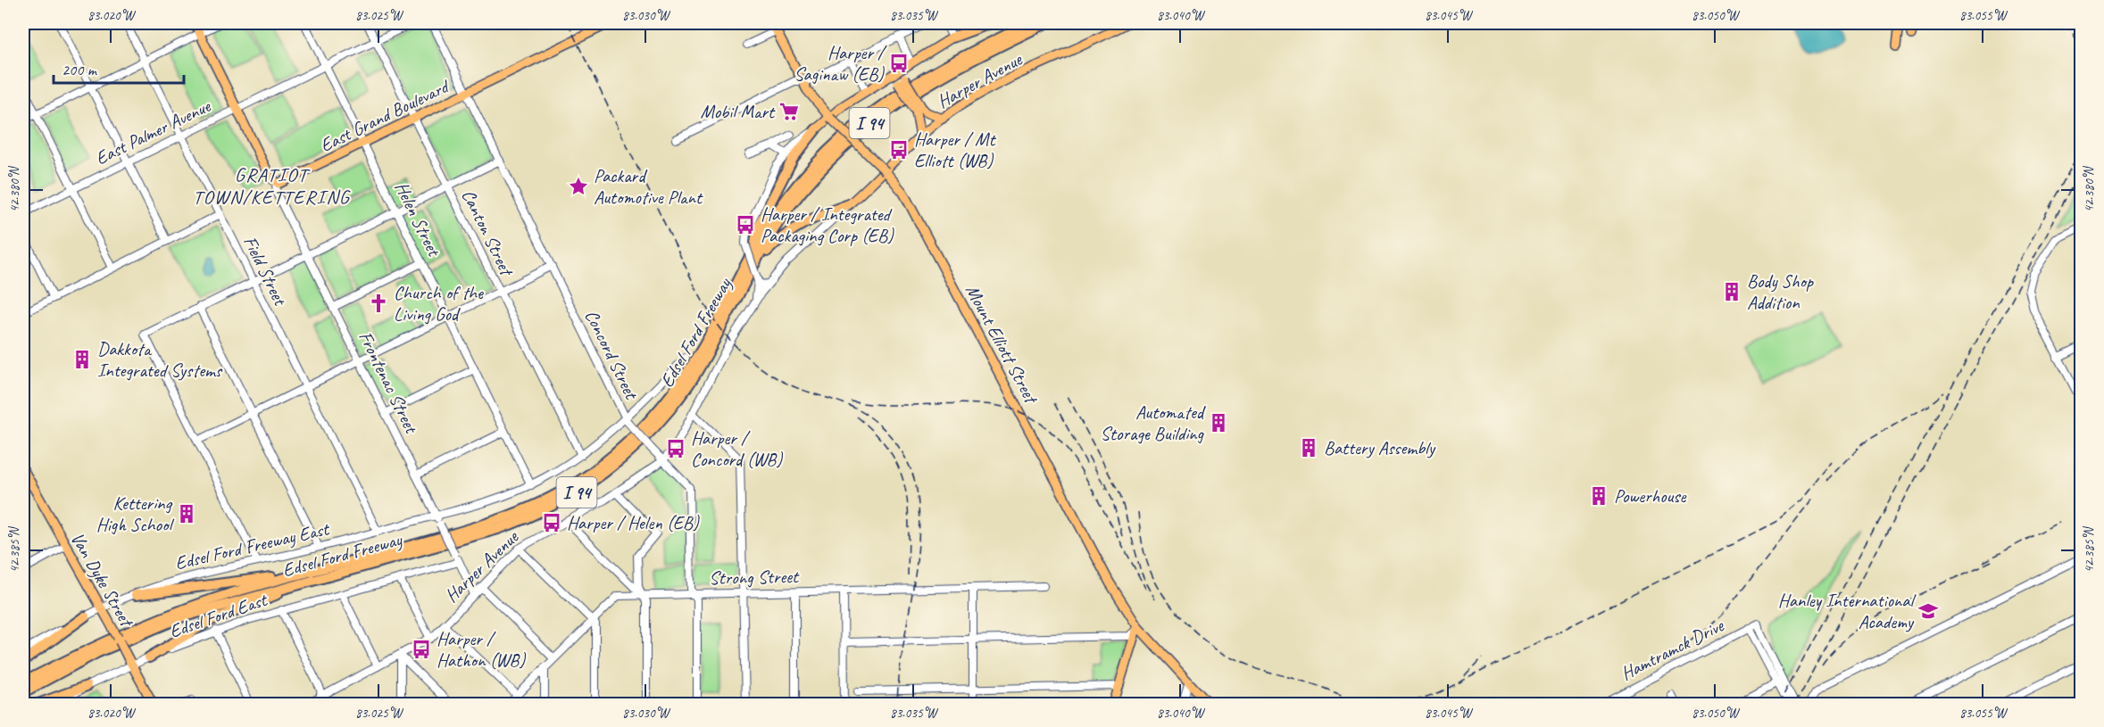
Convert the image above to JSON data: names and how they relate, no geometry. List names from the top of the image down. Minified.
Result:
{"streets":{"highway":["I 94","Edsel Ford Freeway"],"main road":["Harper Avenue","East Grand Boulevard","Mount Elliott Street","Van Dyke Street"],"street":["East Palmer Avenue","Helen Street","Canton Street","Field Street","Concord Street","Frontenac Street","Edsel Ford Freeway East","Strong Street","Edsel Ford East","Hamtramck Drive"]},"crossings":[["Harper Avenue","Mount Elliott Street"],["Harper Avenue","Concord Street"],["Harper Avenue","Frontenac Street"],["East Grand Boulevard","Helen Street"],["East Grand Boulevard","Canton Street"],["East Grand Boulevard","Concord Street"],["East Grand Boulevard","Frontenac Street"],["East Palmer Avenue","Helen Street"],["East Palmer Avenue","Canton Street"],["East Palmer Avenue","Field Street"],["Field Street","Edsel Ford Freeway East"],["Concord Street","Strong Street"],["Frontenac Street","Edsel Ford Freeway East"],["Frontenac Street","Edsel Ford East"],["Edsel Ford Freeway East","Van Dyke Street"],["Van Dyke Street","Edsel Ford East"]],"districts":["GRATIOT TOWN/KETTERING"],"places":{"bus stop":["Harper / Saginaw (EB)","Harper / Mt Elliott (WB)","Harper / Integrated Packaging Corp (EB)","Harper / Concord (WB)","Harper / Helen (EB)","Harper / Hathon (WB)"],"supermarket":["Mobil Mart"],"place":["Packard Automotive Plant"],"building":["Body Shop Addition","Dakkota Integrated Systems","Automated Storage Building","Battery Assembly","Powerhouse","Kettering High School"],"church":["Church of the Living God"],"school or university":["Hanley International Academy"]},"scale_bar":"200 m","coordinates":["83.020°W","83.025°W","83.030°W","83.035°W","83.040°W","83.045°W","83.050°W","83.055°W","42.380°N","42.385°N"]}
